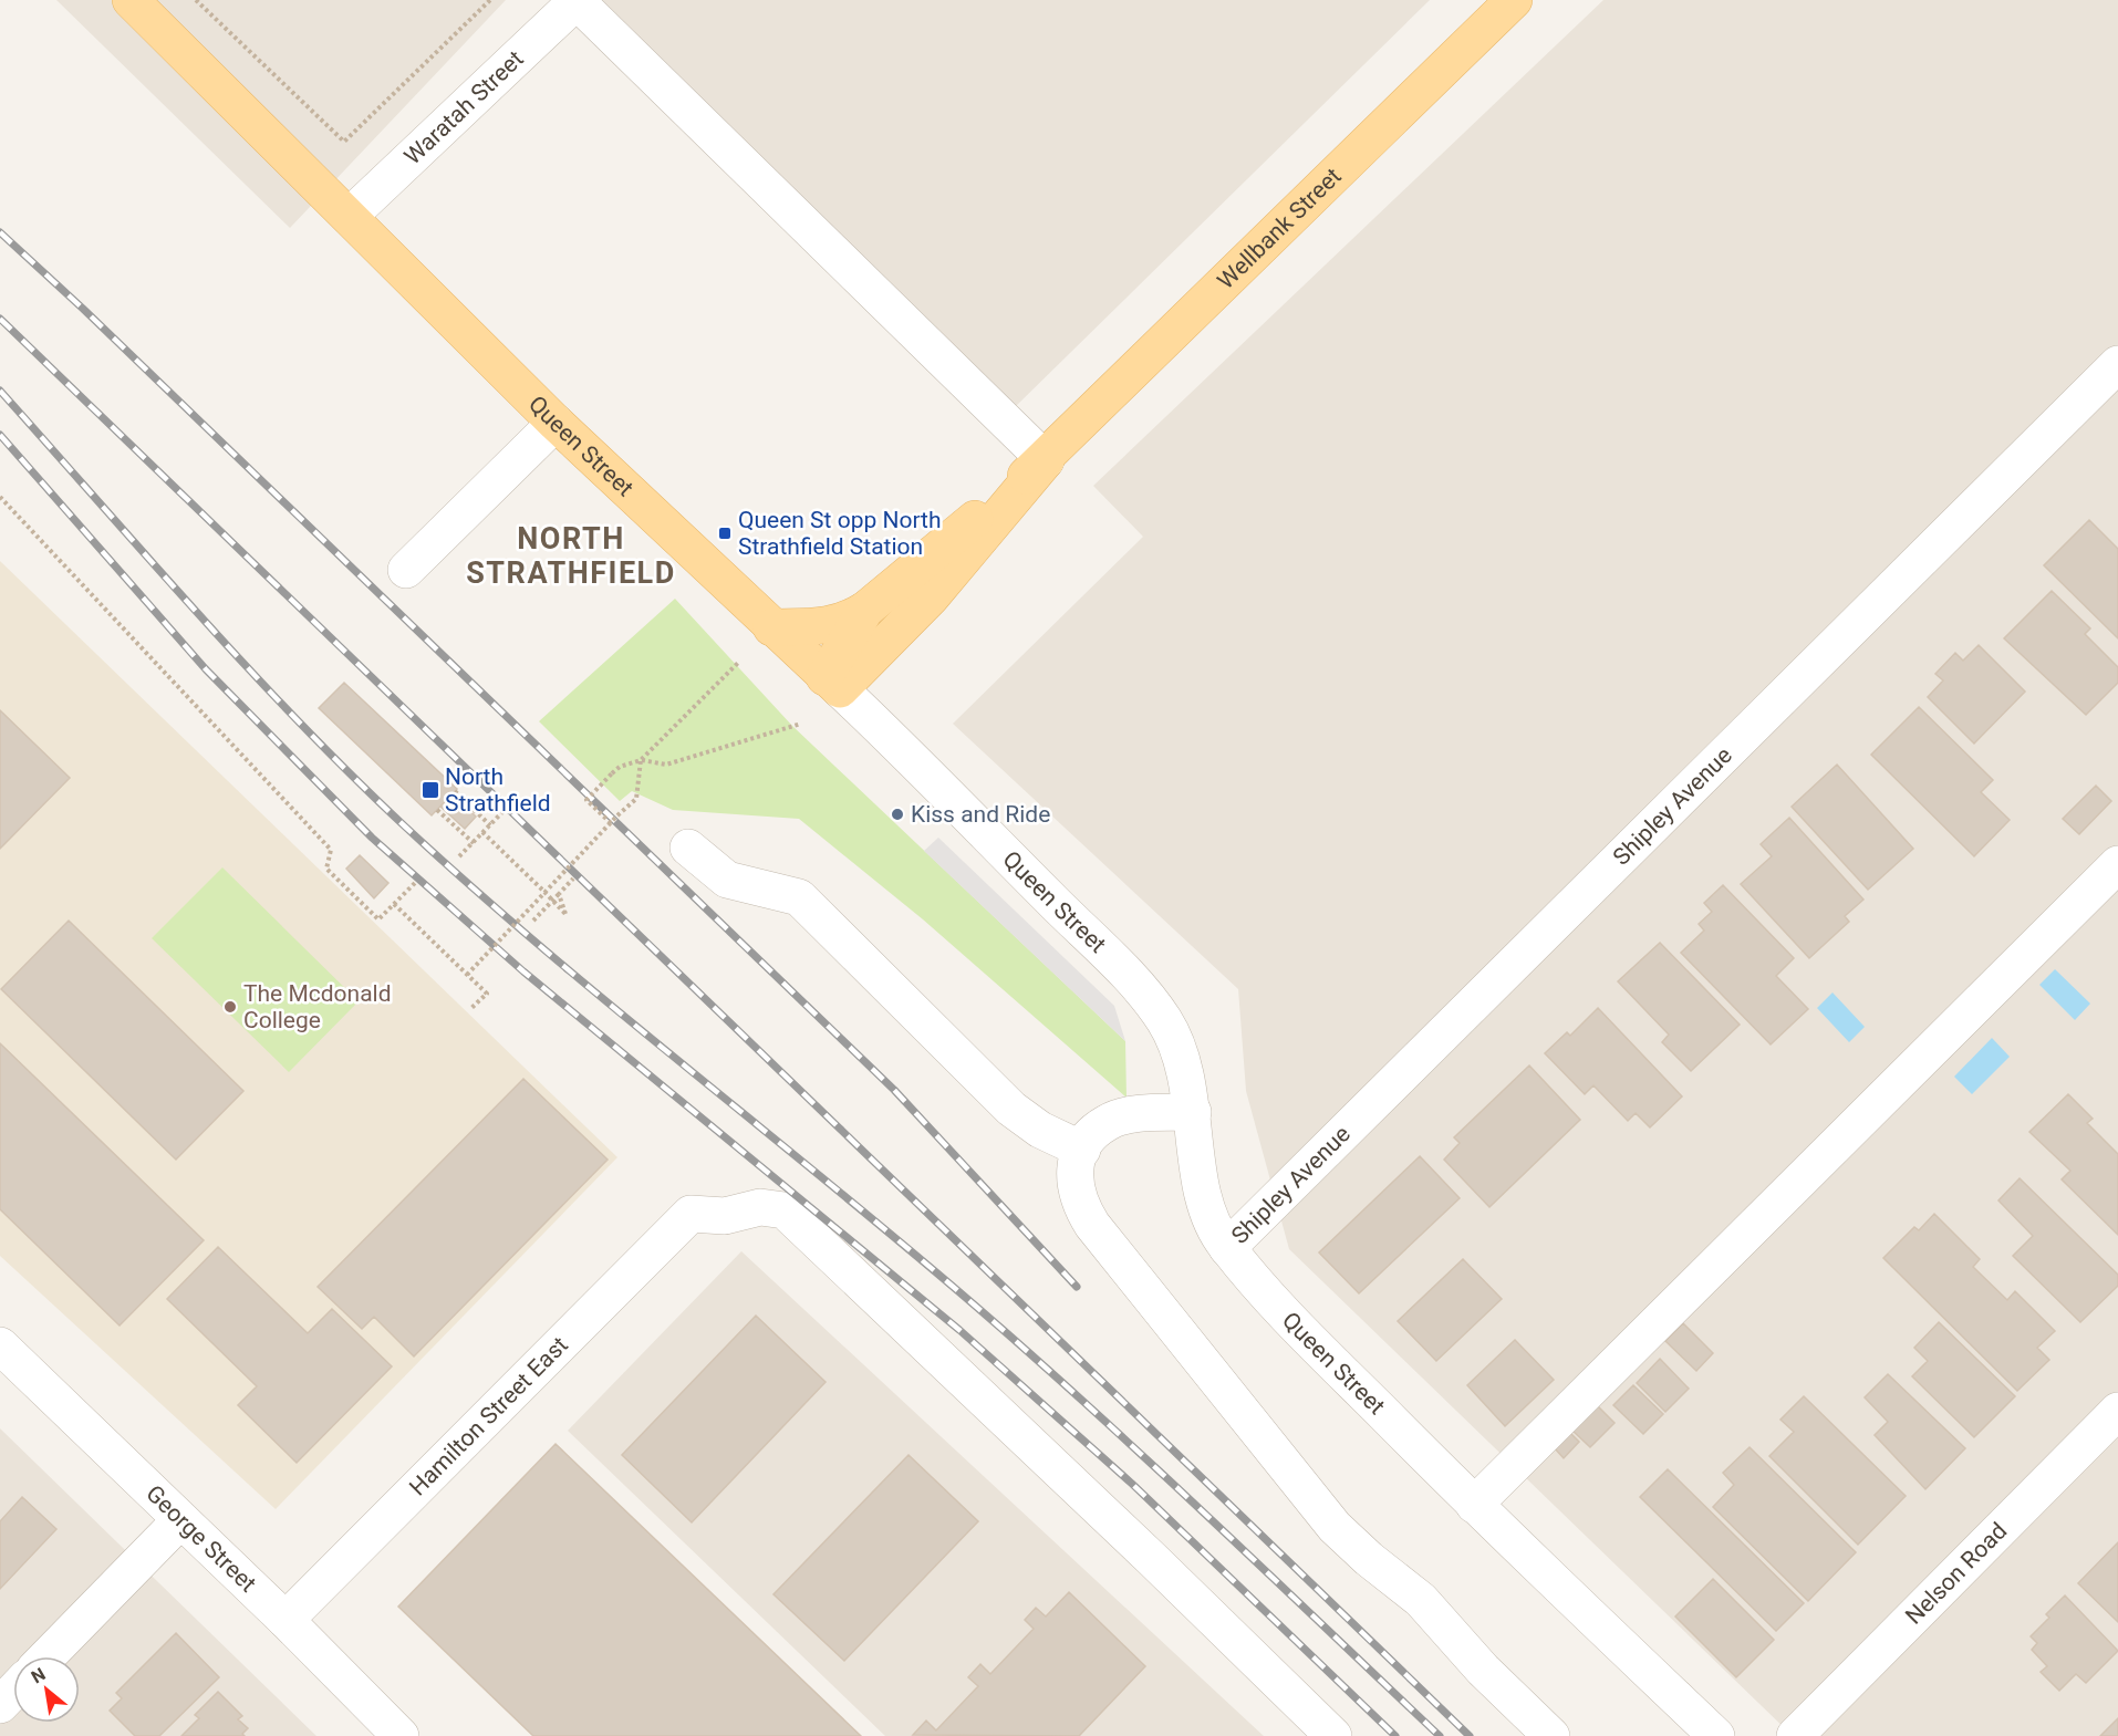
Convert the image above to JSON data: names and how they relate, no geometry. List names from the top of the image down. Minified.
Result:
{"streets":{"main road":["Wellbank Street","Queen Street"],"street":["Waratah Street","Shipley Avenue","Hamilton Street East","George Street","Nelson Road"]},"crossings":[["Waratah Street","Queen Street"],["Wellbank Street","Queen Street"],["Queen Street","Shipley Avenue"],["Hamilton Street East","George Street"]],"districts":["NORTH STRATHFIELD"],"places":{"transit":["Queen St opp North Strathfield Station","North Strathfield"],"other":["Kiss and Ride","The Mcdonald College"]},"north":"top left"}
